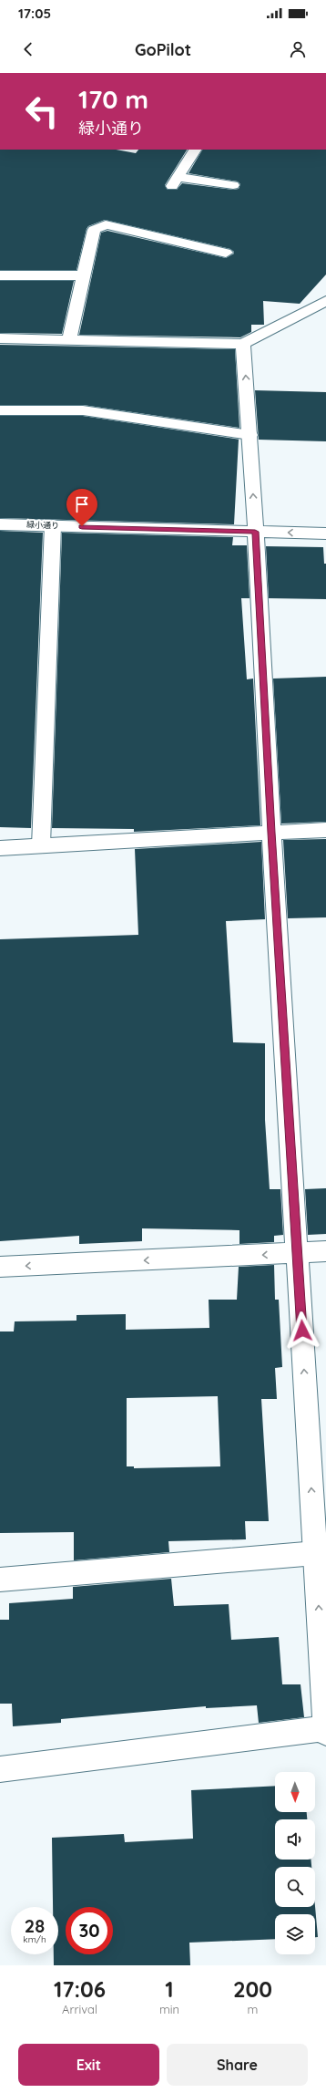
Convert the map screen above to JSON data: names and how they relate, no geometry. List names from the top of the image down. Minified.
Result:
{"streets":{"street":["緑小通り"]},"north":"bottom","page":{"status":"17:05","header":"GoPilot","turn":["170 m","緑小通り"],"speed":"28 km/h","limit":"30","eta":["17:06","Arrival","1","min","200","m"],"buttons":["Exit","Share"]}}
